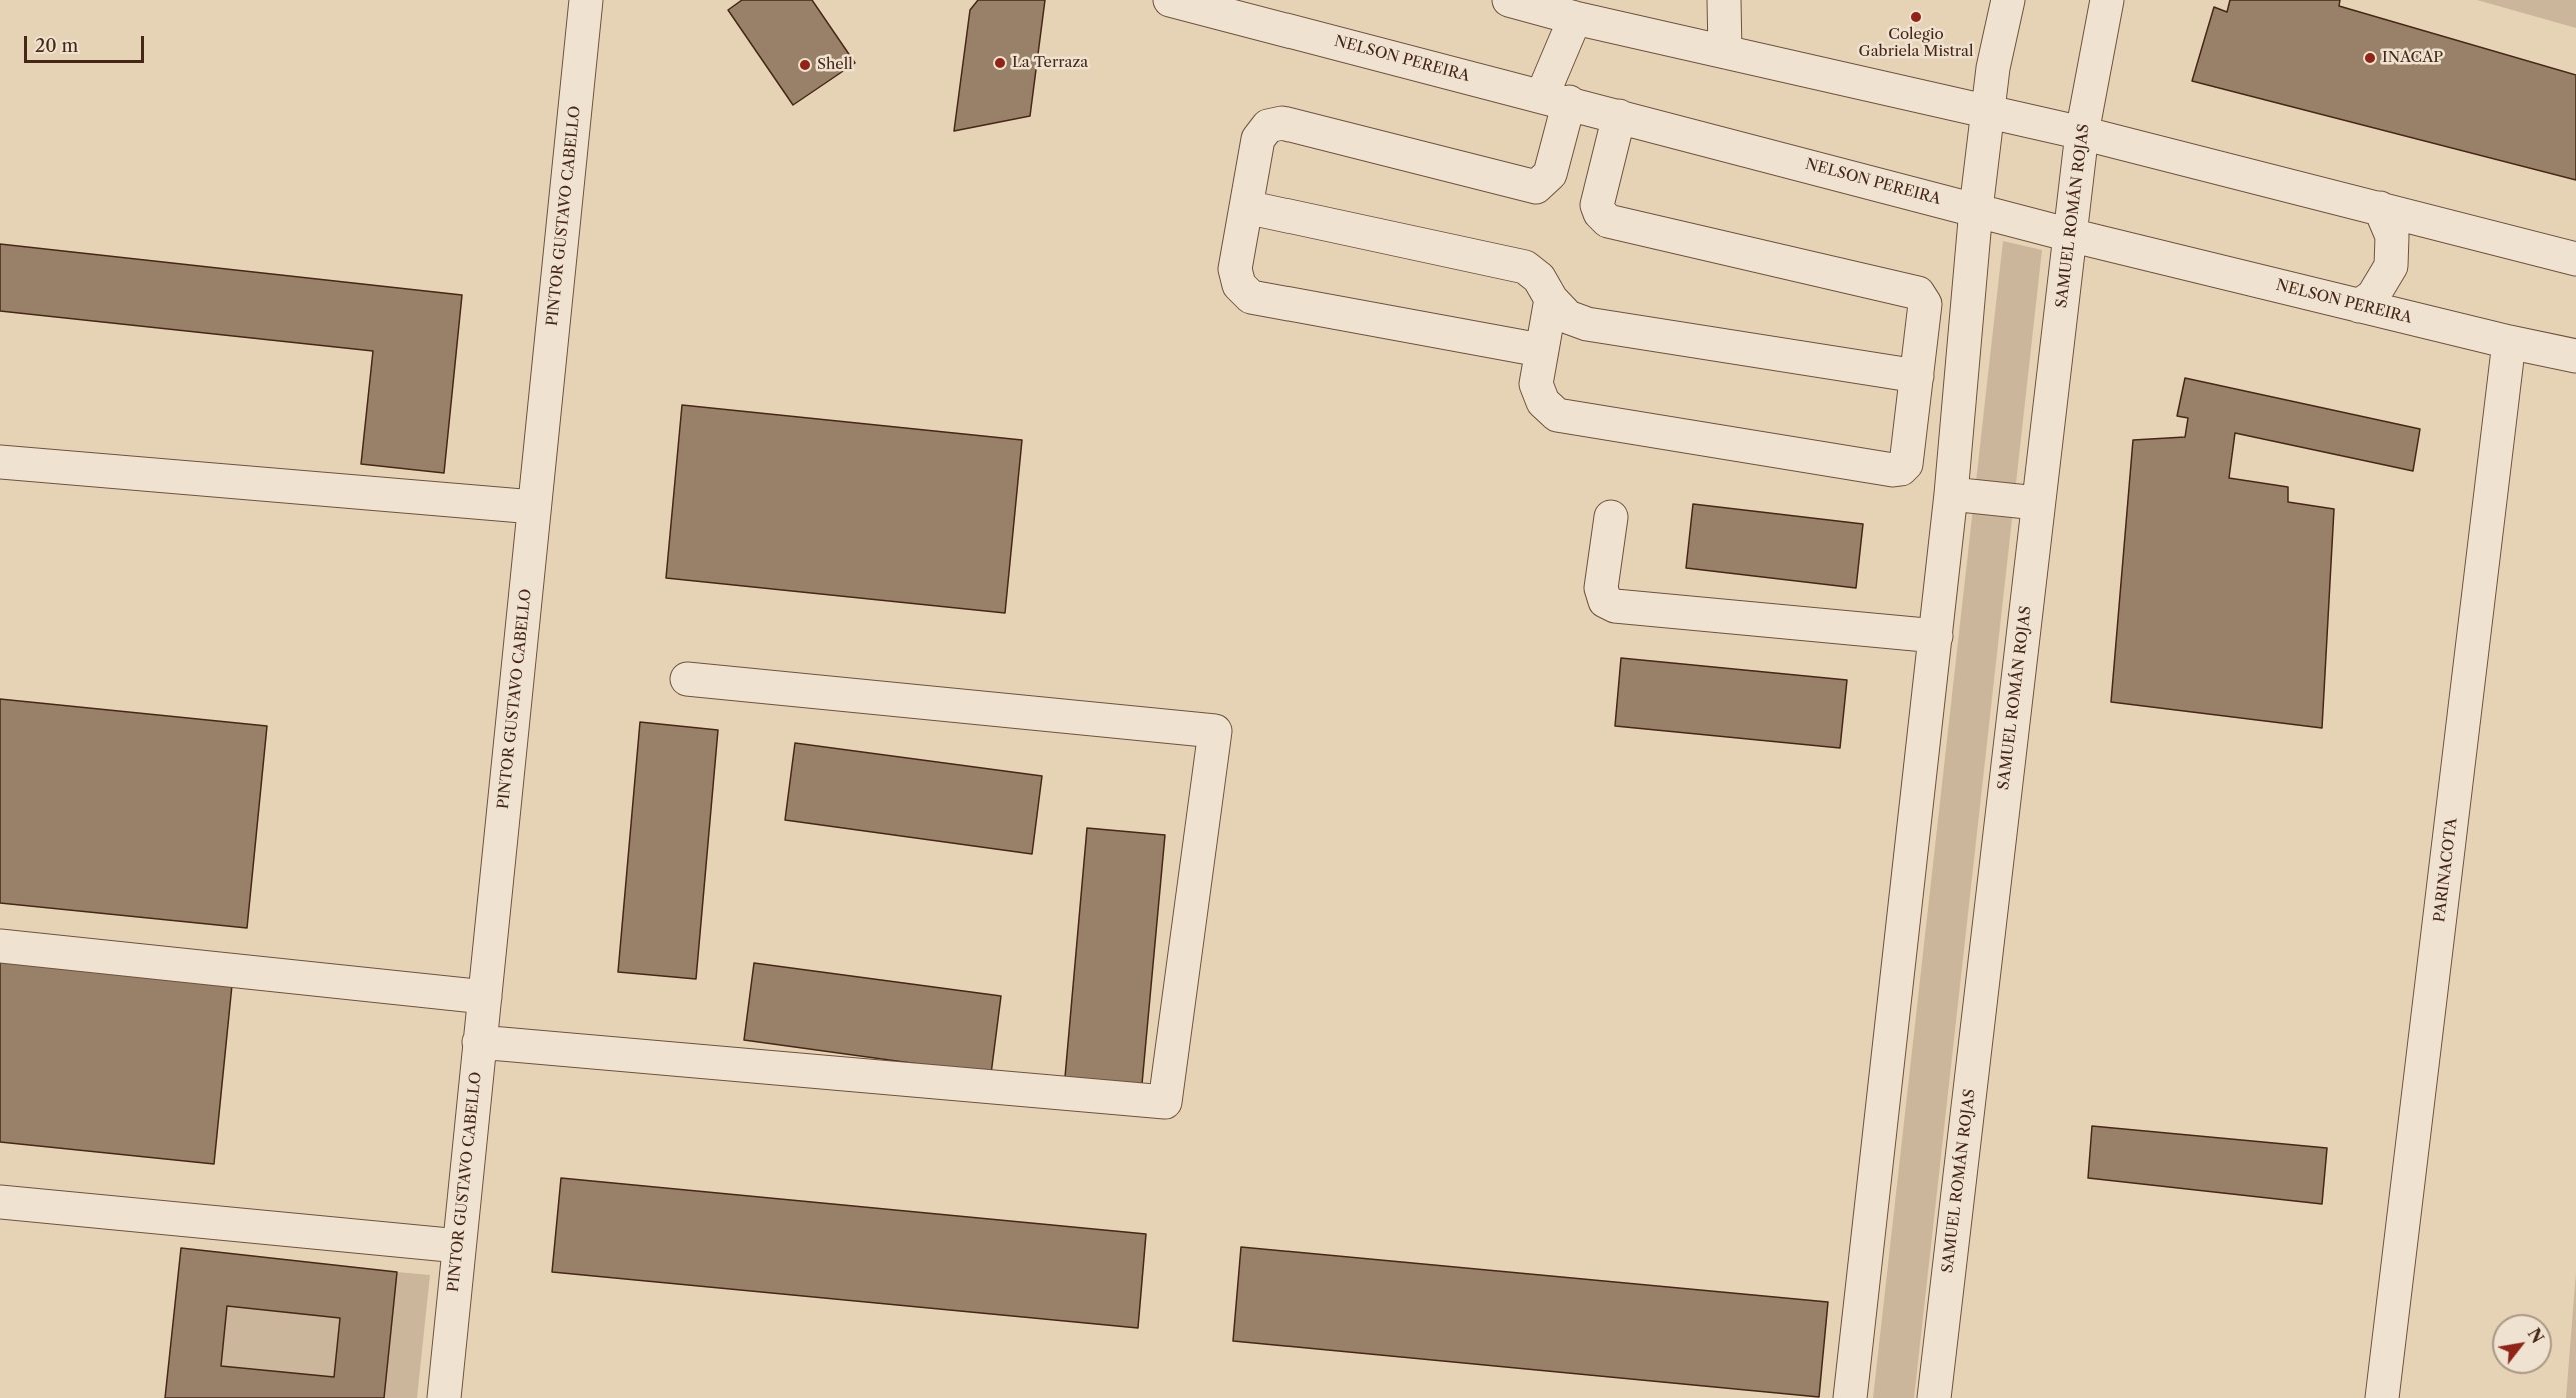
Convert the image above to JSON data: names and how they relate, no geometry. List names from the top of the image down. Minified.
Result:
{"streets":{"street":["NELSON PEREIRA","PINTOR GUSTAVO CABELLO","SAMUEL ROMÁN ROJAS","PARINACOTA"]},"crossings":[["NELSON PEREIRA","SAMUEL ROMÁN ROJAS"],["NELSON PEREIRA","PARINACOTA"]],"places":["Colegio Gabriela Mistral","INACAP","La Terraza","Shell"],"scale_bar":"20 m","north":"top right"}
